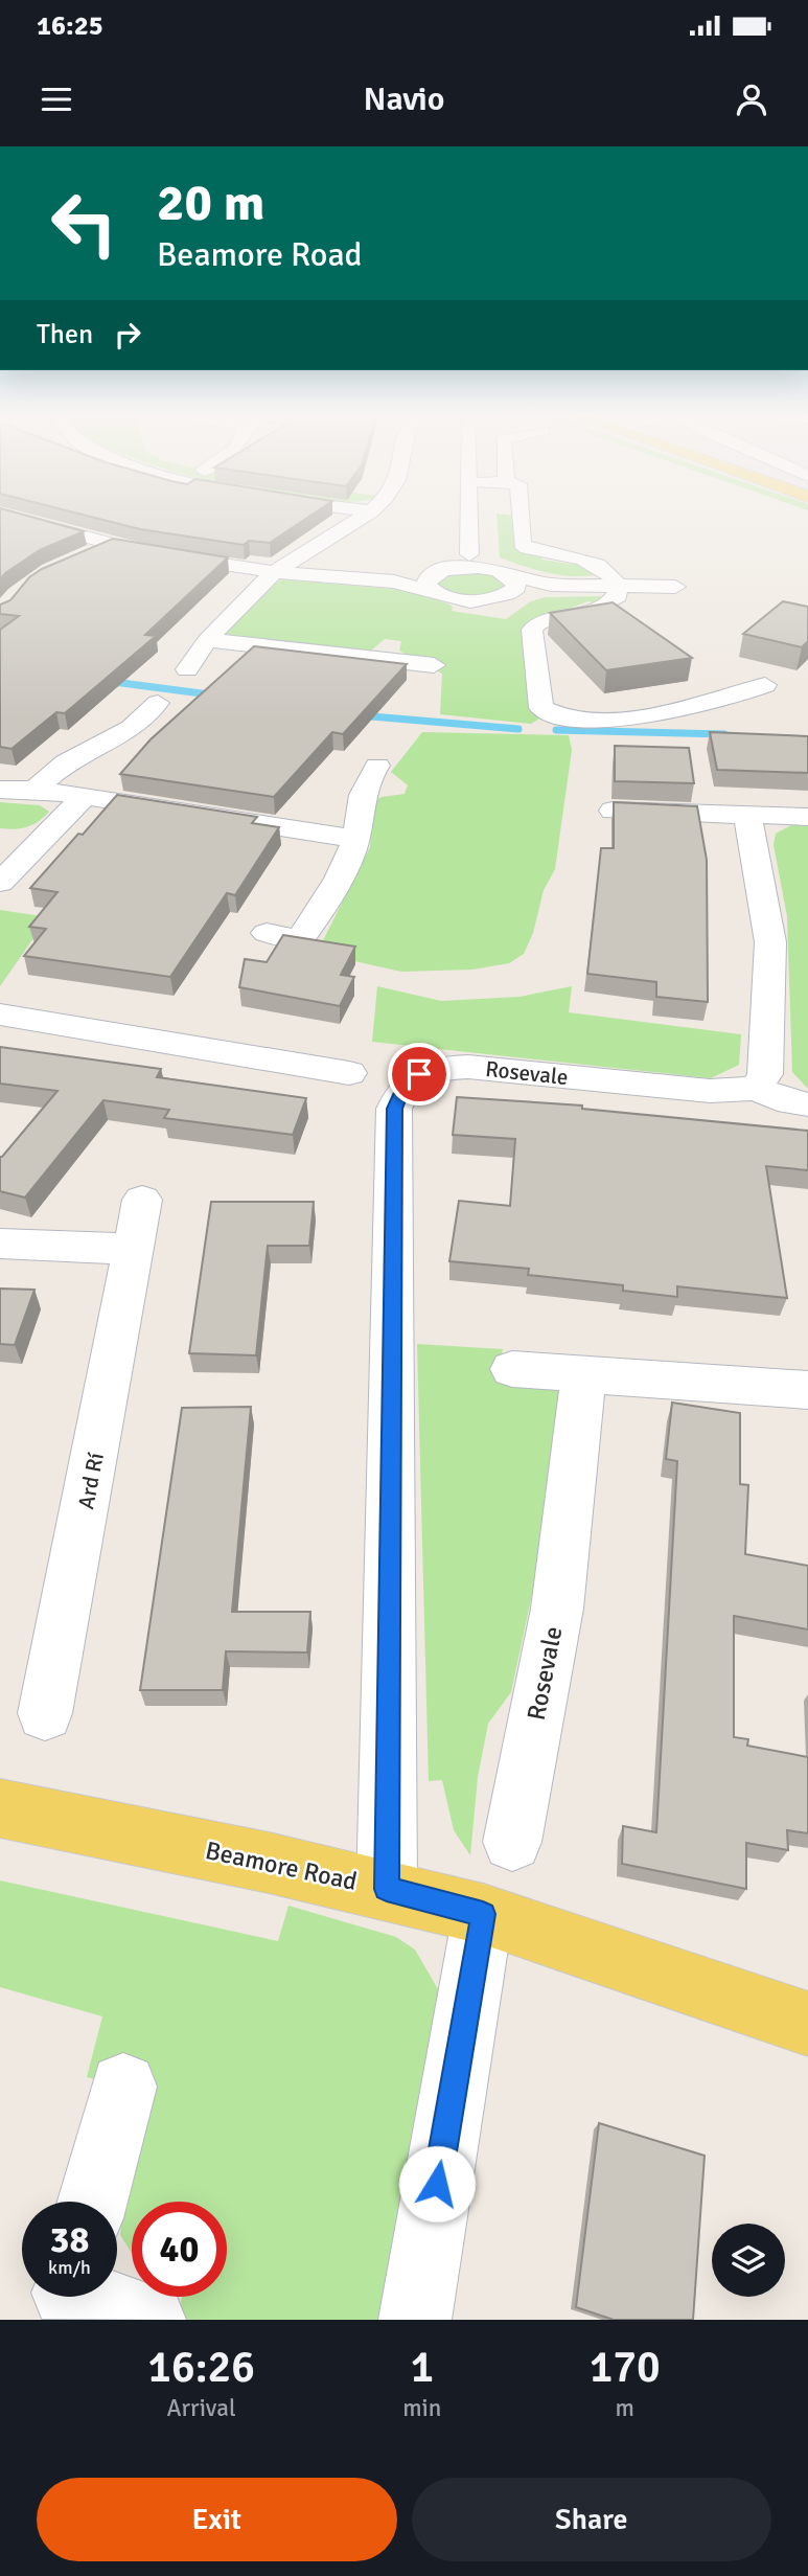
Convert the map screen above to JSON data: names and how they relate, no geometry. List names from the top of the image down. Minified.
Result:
{"streets":{"main road":["Beamore Road"],"street":["Rosevale","Ard Rí"]},"crossings":[["Rosevale","Beamore Road"]],"page":{"status":"16:25","header":"Navio","turn":["20 m","Beamore Road"],"then":"Then","speed":"38 km/h","limit":"40","eta":["16:26","Arrival","1","min","170","m"],"buttons":["Exit","Share"]}}
